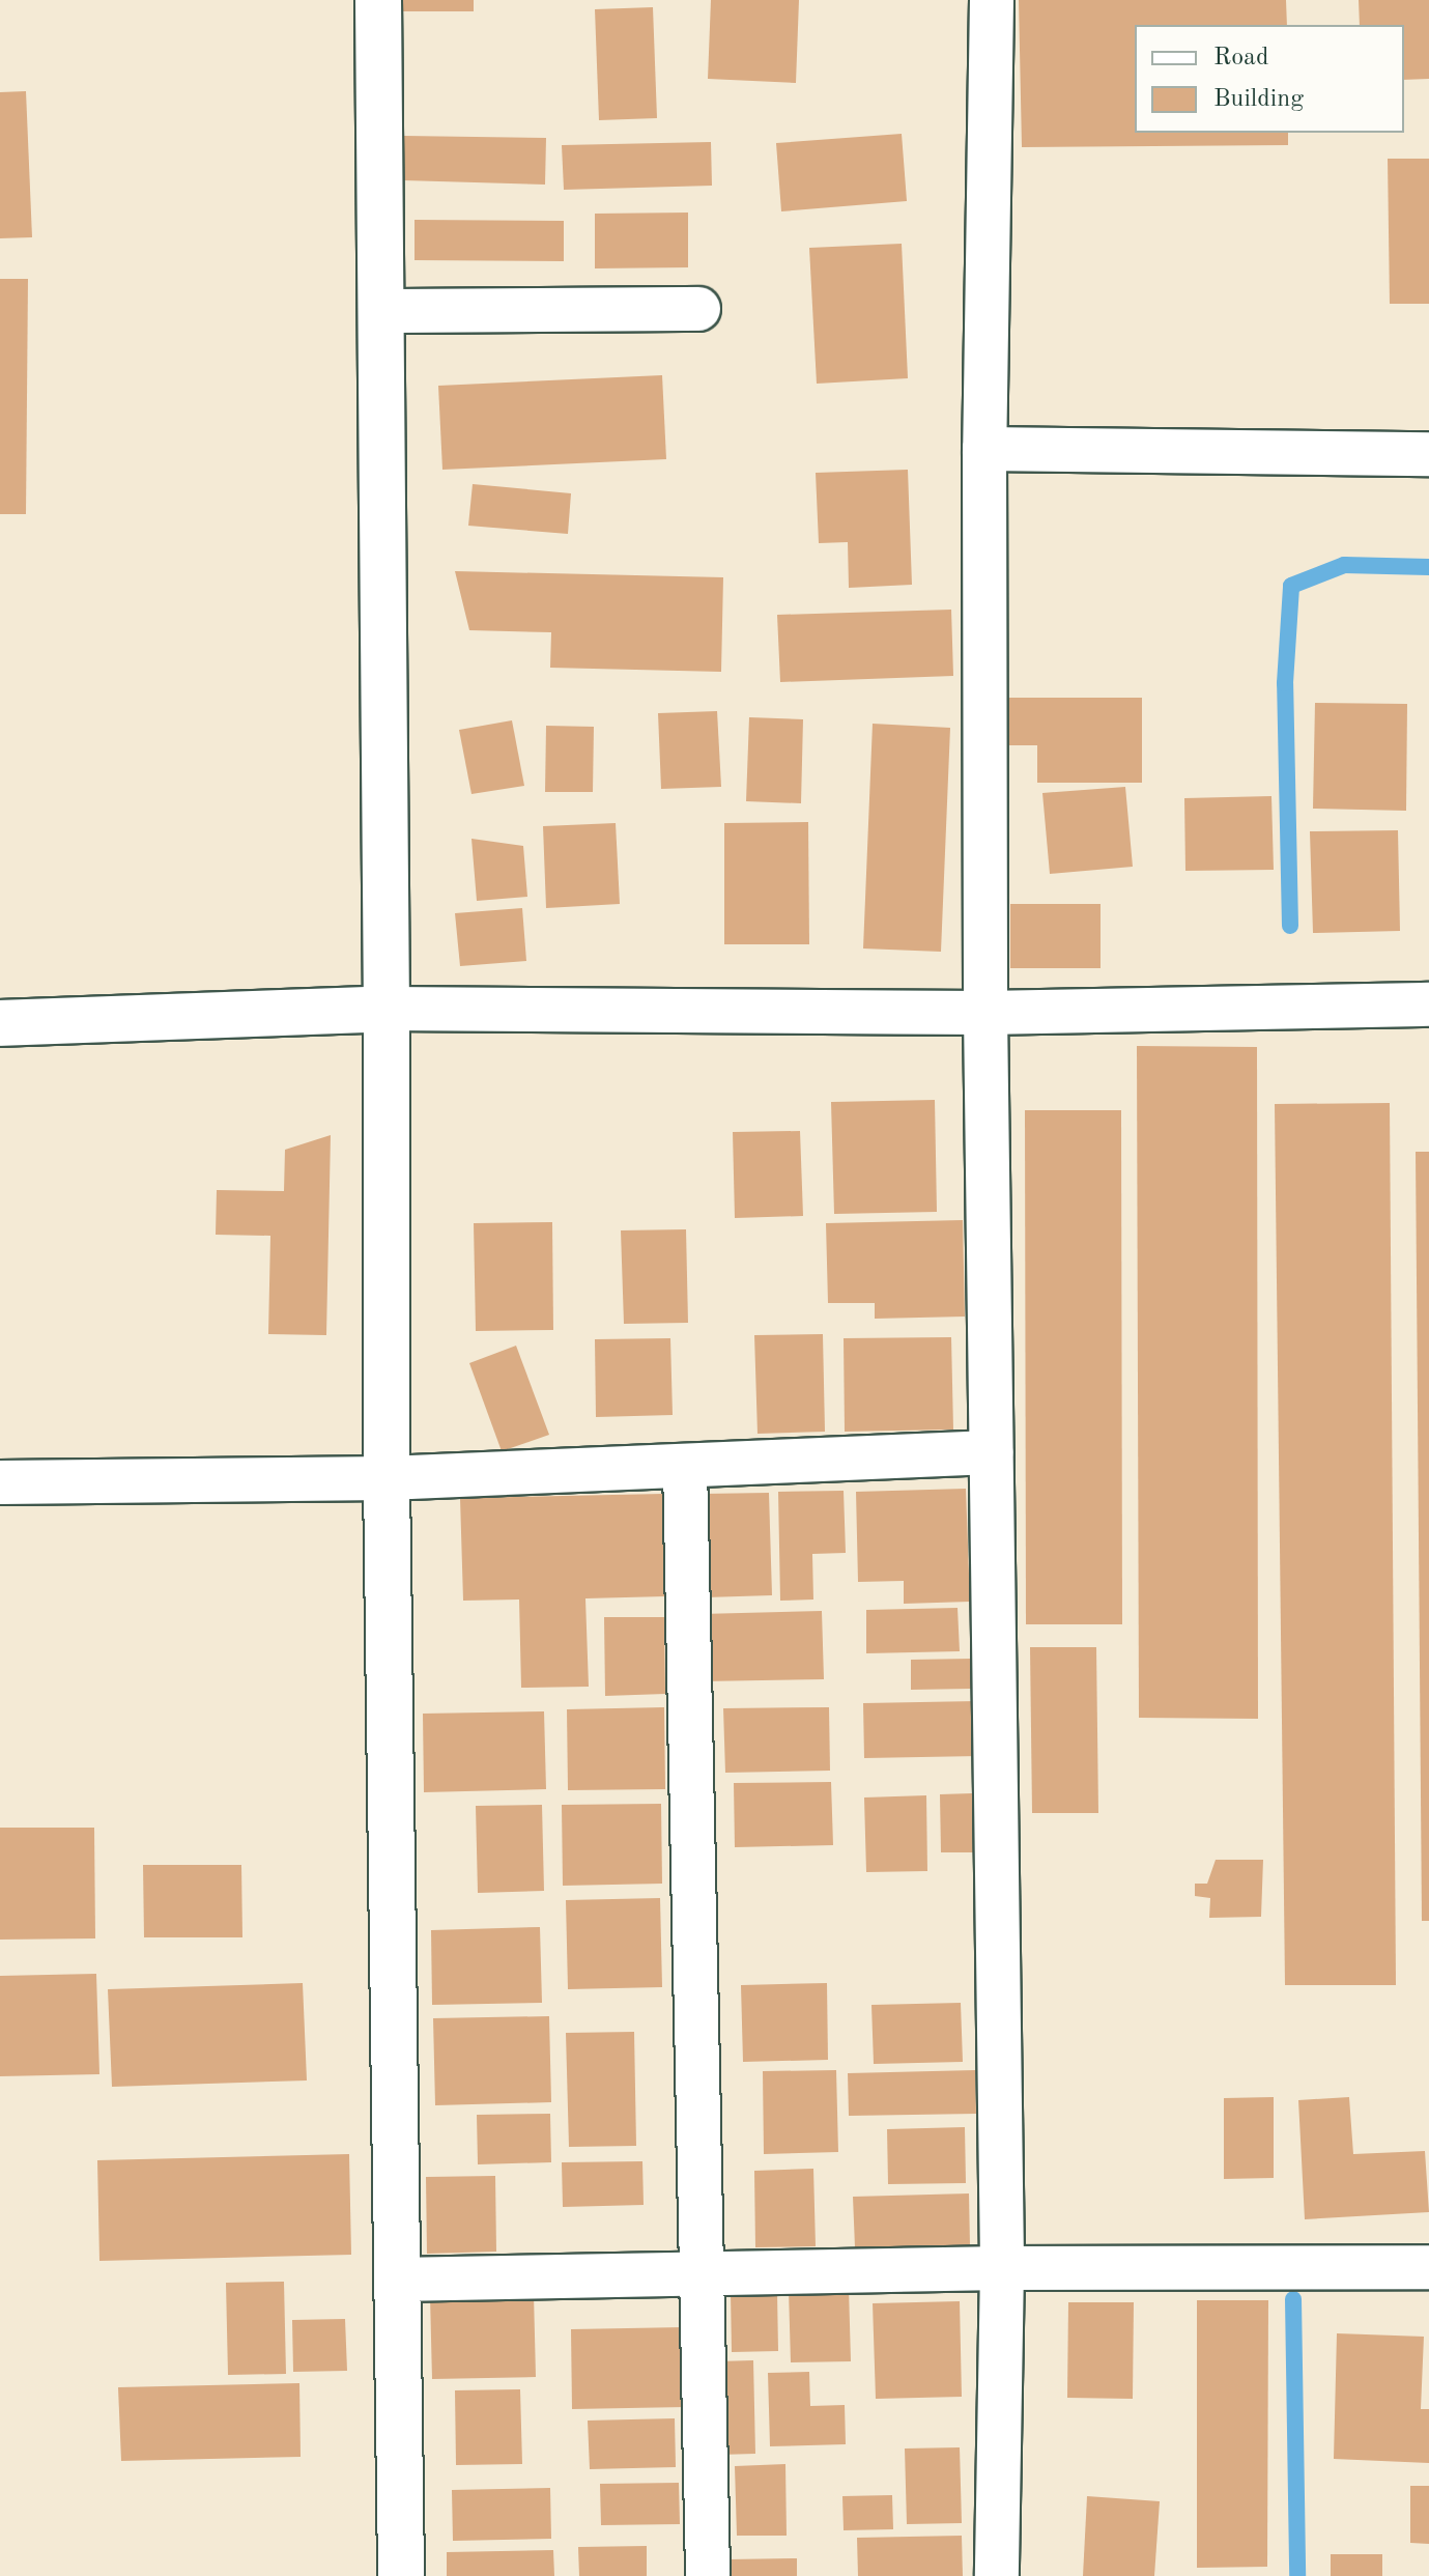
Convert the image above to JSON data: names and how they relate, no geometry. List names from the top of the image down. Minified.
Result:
{"legend":["Road","Building"]}
